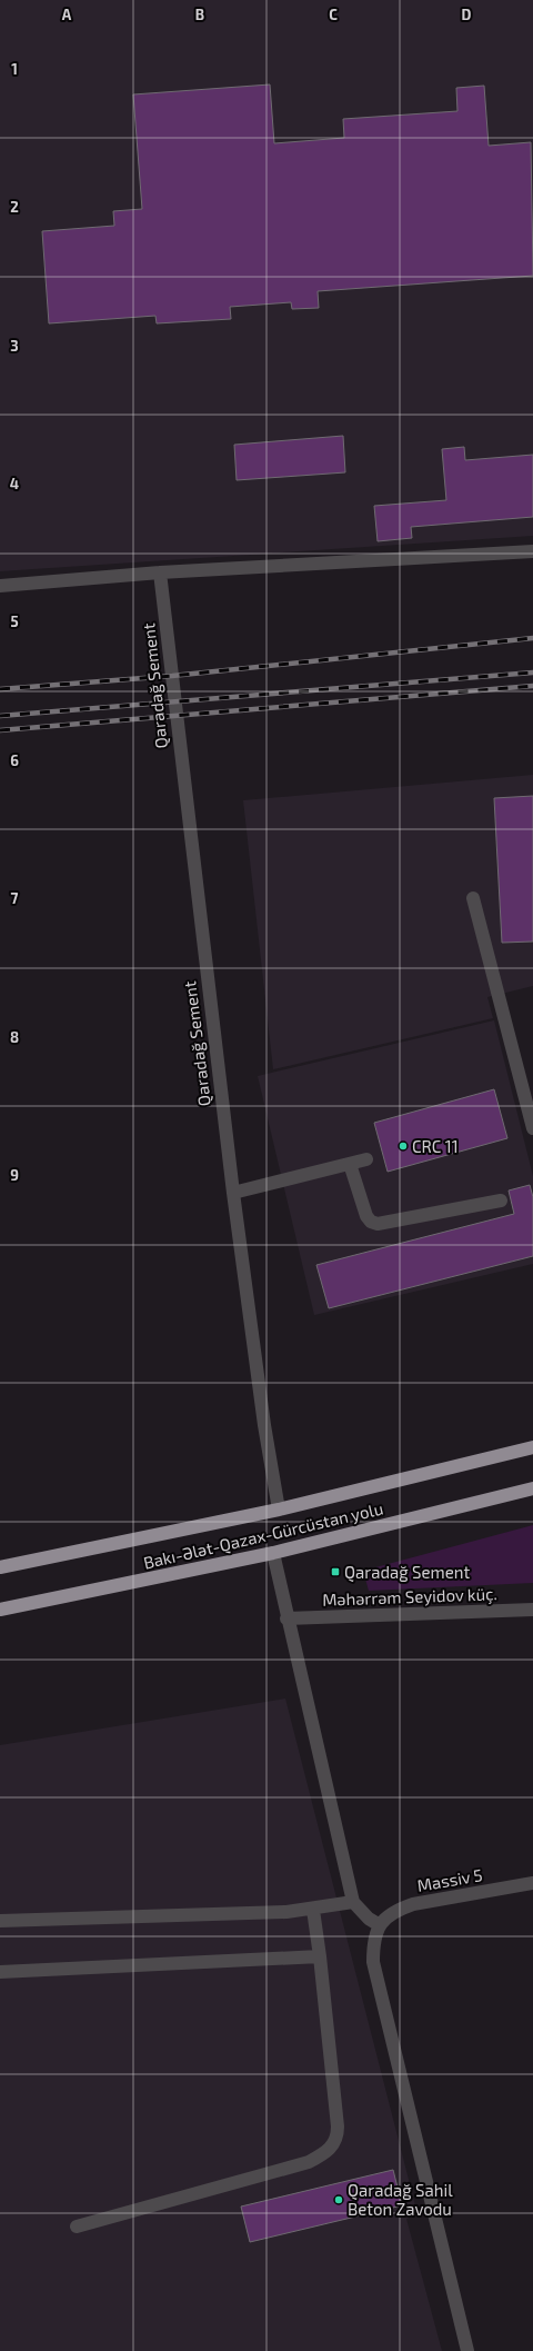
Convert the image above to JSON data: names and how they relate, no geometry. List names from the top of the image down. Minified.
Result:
{"streets":{"highway":["Bakı-Ələt-Qazax-Gürcüstan yolu"],"street":["Qaradağ Sement","Məhərrəm Seyidov küç.","Massiv 5"]},"crossings":[["Qaradağ Sement","Bakı-Ələt-Qazax-Gürcüstan yolu"]],"places":{"other":["CRC 11","Qaradağ Sahil Beton Zavodu"],"transit":["Qaradağ Sement"]},"grid":{"columns":["A","B","C","D"],"rows":["1","2","3","4","5","6","7","8","9"]}}
